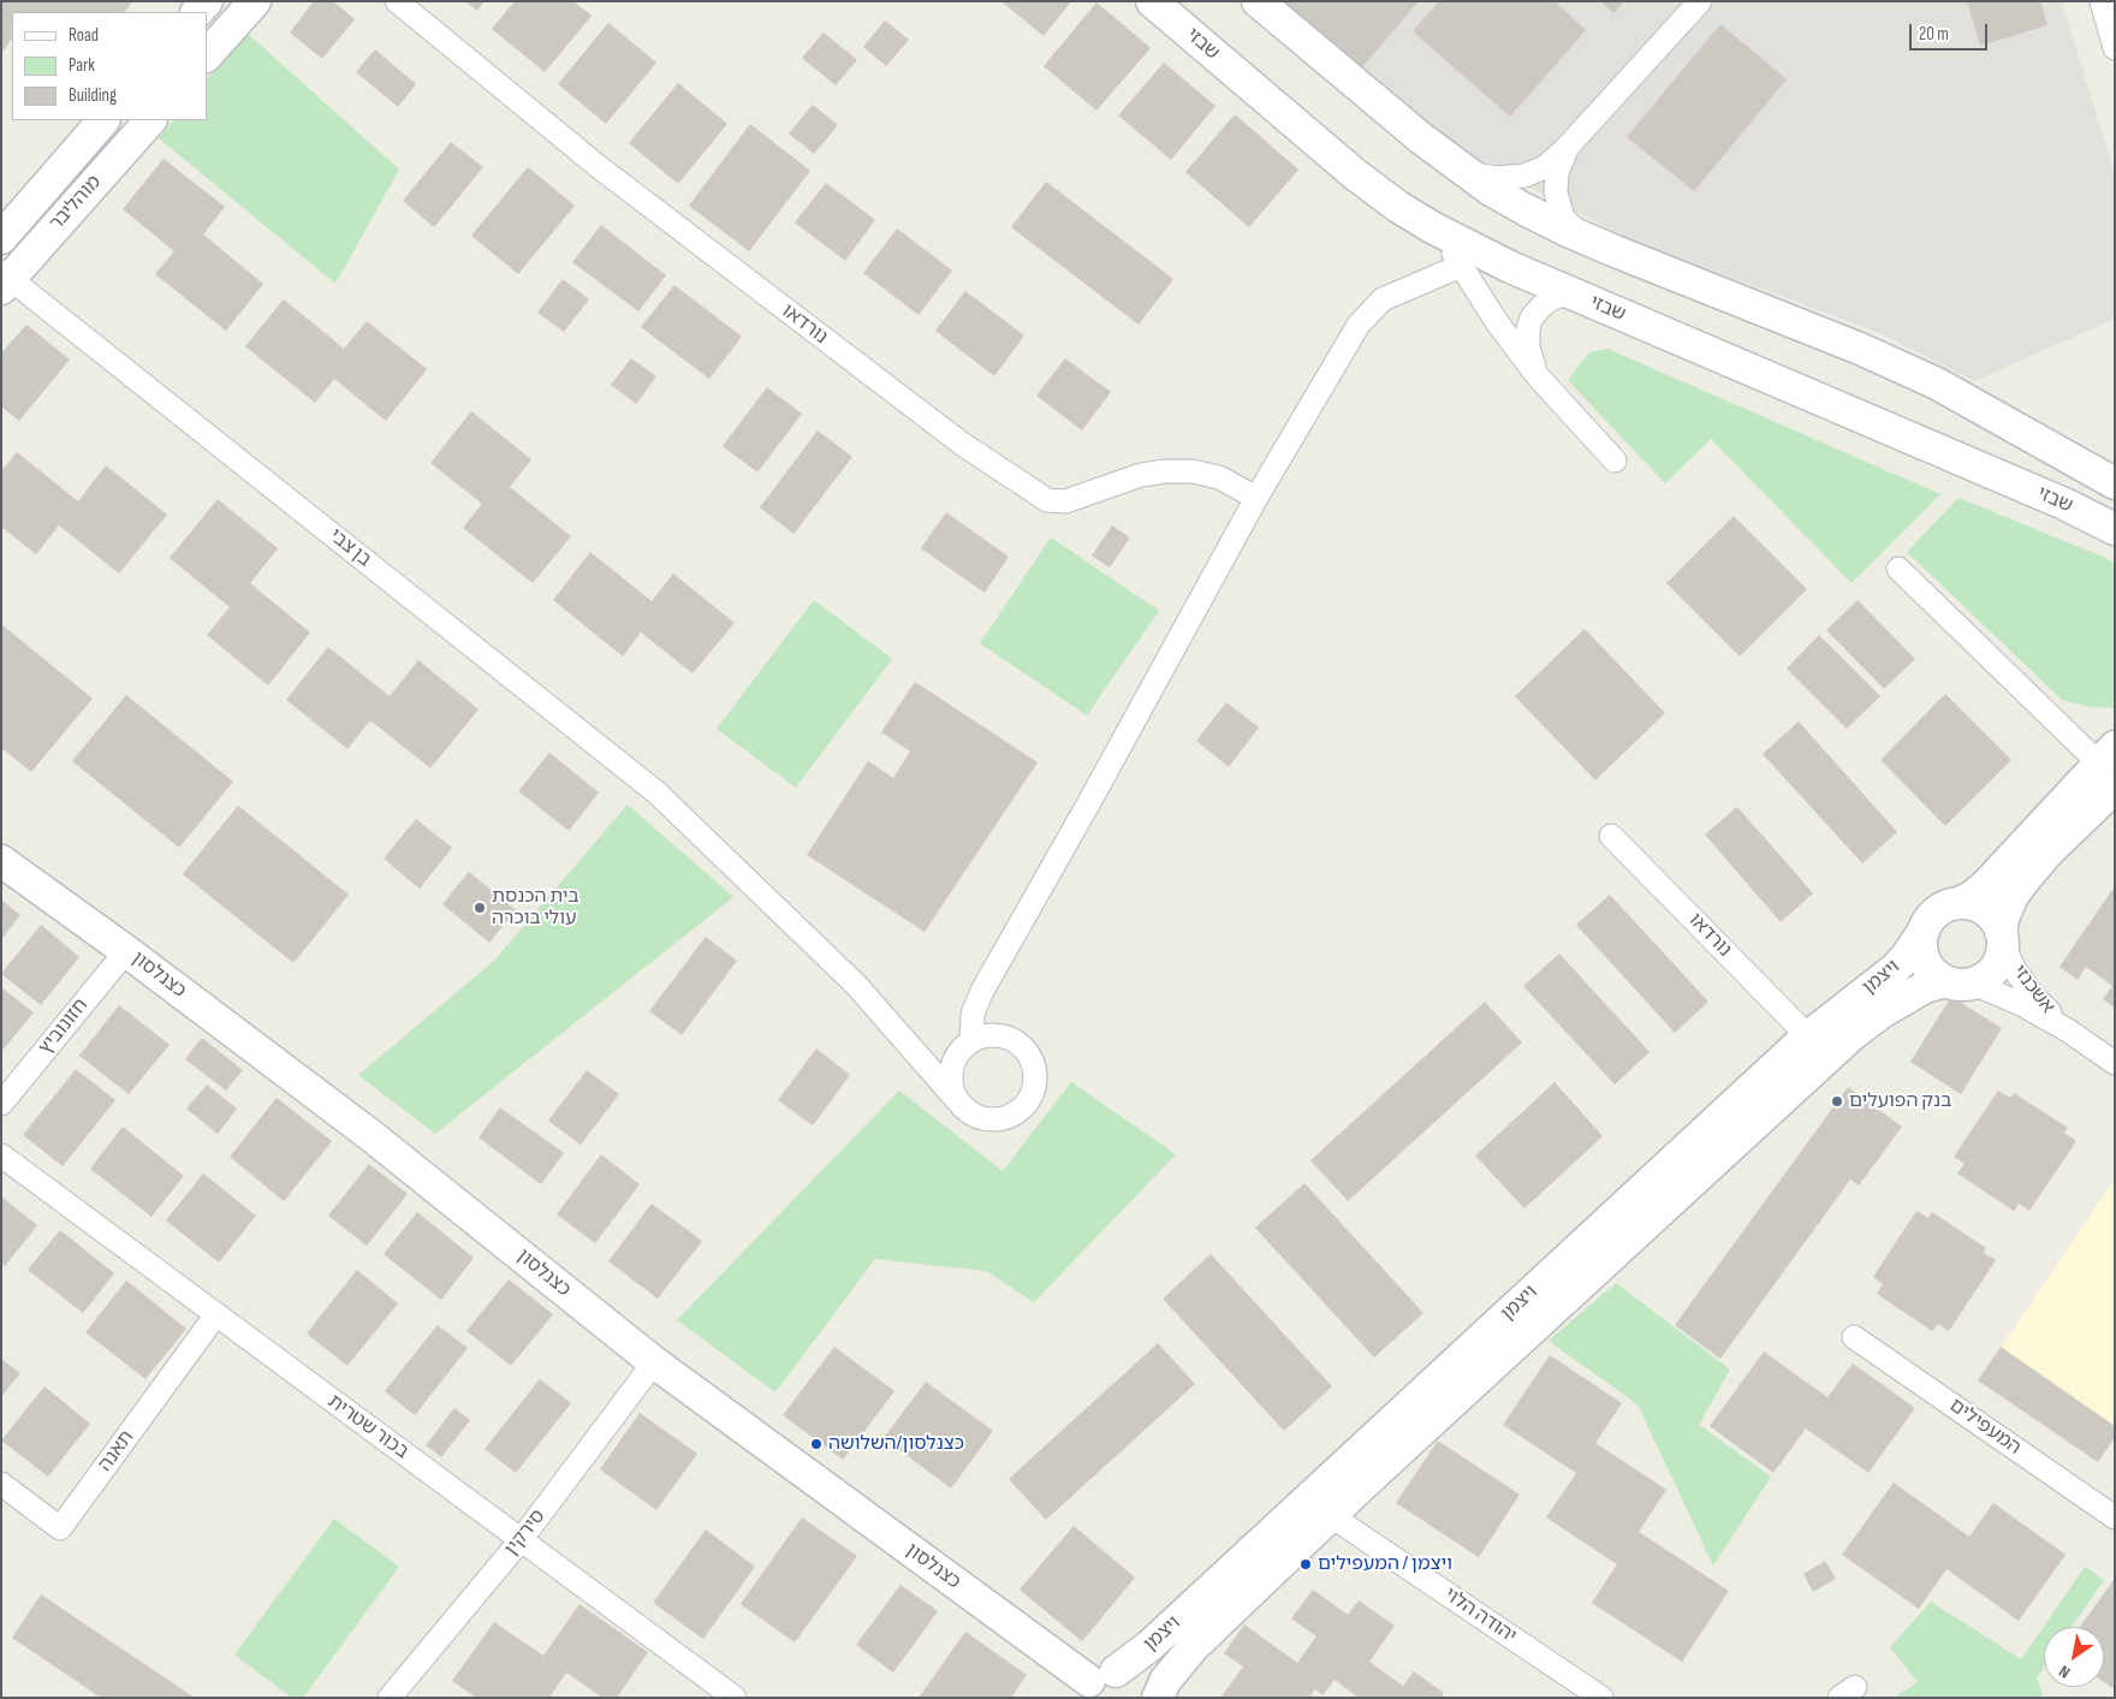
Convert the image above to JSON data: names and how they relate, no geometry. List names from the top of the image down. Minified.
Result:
{"streets":{"street":["שבזי","מוהליבר","נורדאו","בן צבי","כצנלסון","ויצמן","אשכנזי","חזונוביץ","בכור שטרית","המעפילים","תאנה","סירקין","יהודה הלוי"]},"crossings":[["מוהליבר","בן צבי"],["נורדאו","ויצמן"],["כצנלסון","ויצמן"],["כצנלסון","חזונוביץ"],["כצנלסון","סירקין"],["ויצמן","אשכנזי"],["ויצמן","יהודה הלוי"],["בכור שטרית","תאנה"],["בכור שטרית","סירקין"]],"places":["בית הכנסת עולי בוכרה","בנק הפועלים","כצנלסון/השלושה","ויצמן / המעפילים"],"legend":["Road","Park","Building"],"scale_bar":"20 m","north":"bottom left"}
